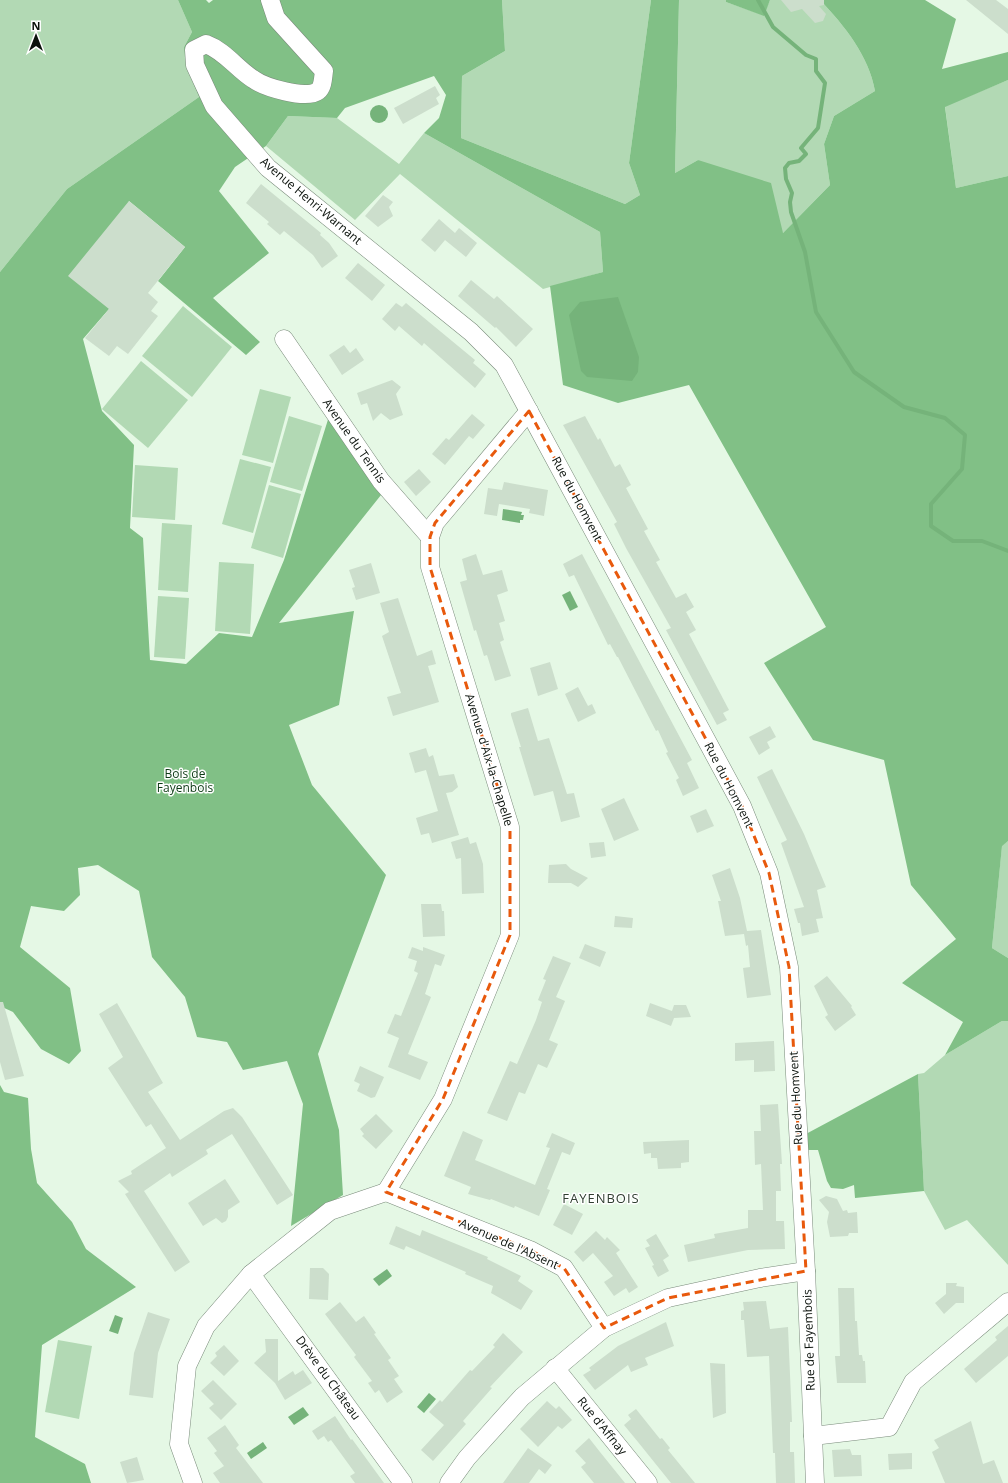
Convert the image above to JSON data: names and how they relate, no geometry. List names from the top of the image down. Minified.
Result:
{"streets":{"street":["Avenue Henri-Warnant","Avenue du Tennis","Rue du Homvent","Avenue d'Aix-la-Chapelle","Avenue de l'Absent","Rue de Fayembois","Drève du Château","Rue d'Affnay"]},"crossings":[["Avenue Henri-Warnant","Rue du Homvent"],["Avenue Henri-Warnant","Avenue d'Aix-la-Chapelle"],["Avenue du Tennis","Avenue d'Aix-la-Chapelle"],["Rue du Homvent","Avenue d'Aix-la-Chapelle"],["Rue du Homvent","Rue de Fayembois"],["Avenue d'Aix-la-Chapelle","Avenue de l'Absent"]],"districts":["FAYENBOIS"],"parks":["Bois de Fayenbois"],"north":"top"}
